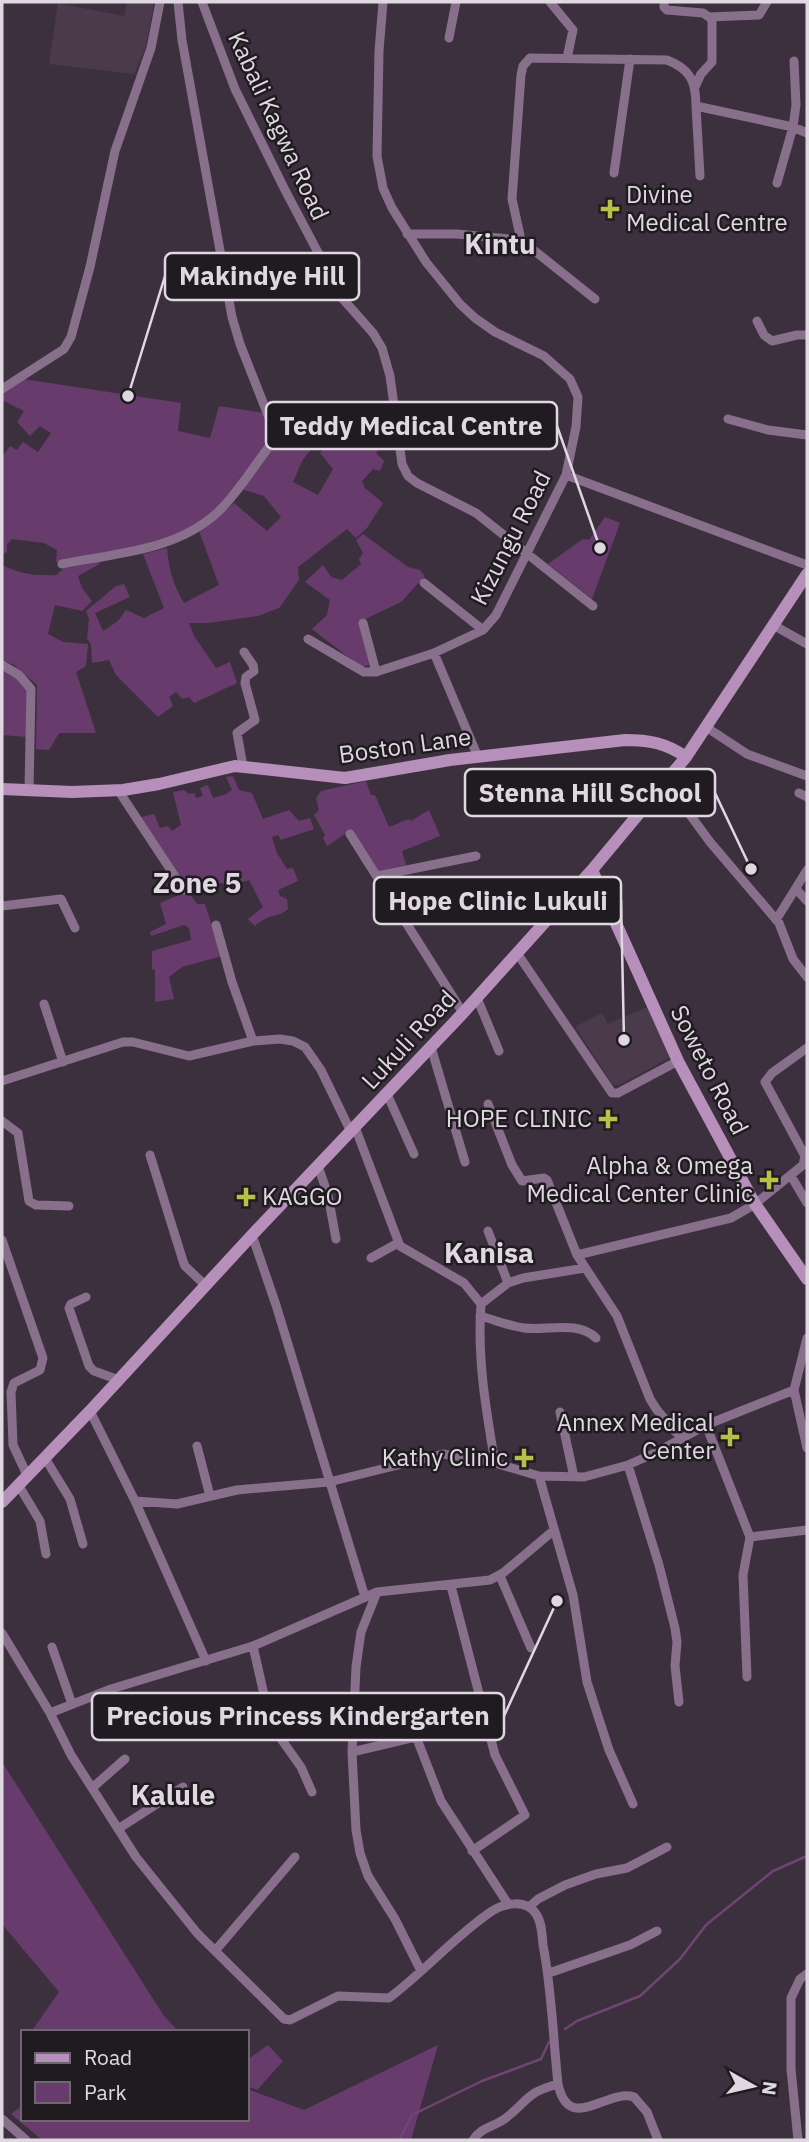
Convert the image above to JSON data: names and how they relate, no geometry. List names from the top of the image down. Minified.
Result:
{"streets":{"street":["Kabali Kagwa Road","Kizungu Road","Boston Lane","Lukuli Road","Soweto Road"]},"crossings":[["Kabali Kagwa Road","Kizungu Road"],["Boston Lane","Lukuli Road"],["Lukuli Road","Soweto Road"]],"districts":["Kintu","Zone 5","Kanisa","Kalule"],"places":{"health":["Divine Medical Centre","HOPE CLINIC","Alpha & Omega Medical Center Clinic","KAGGO","Annex Medical Center","Kathy Clinic"],"other":["Makindye Hill","Teddy Medical Centre","Stenna Hill School","Hope Clinic Lukuli","Precious Princess Kindergarten"]},"legend":["Road","Park"],"north":"right"}
